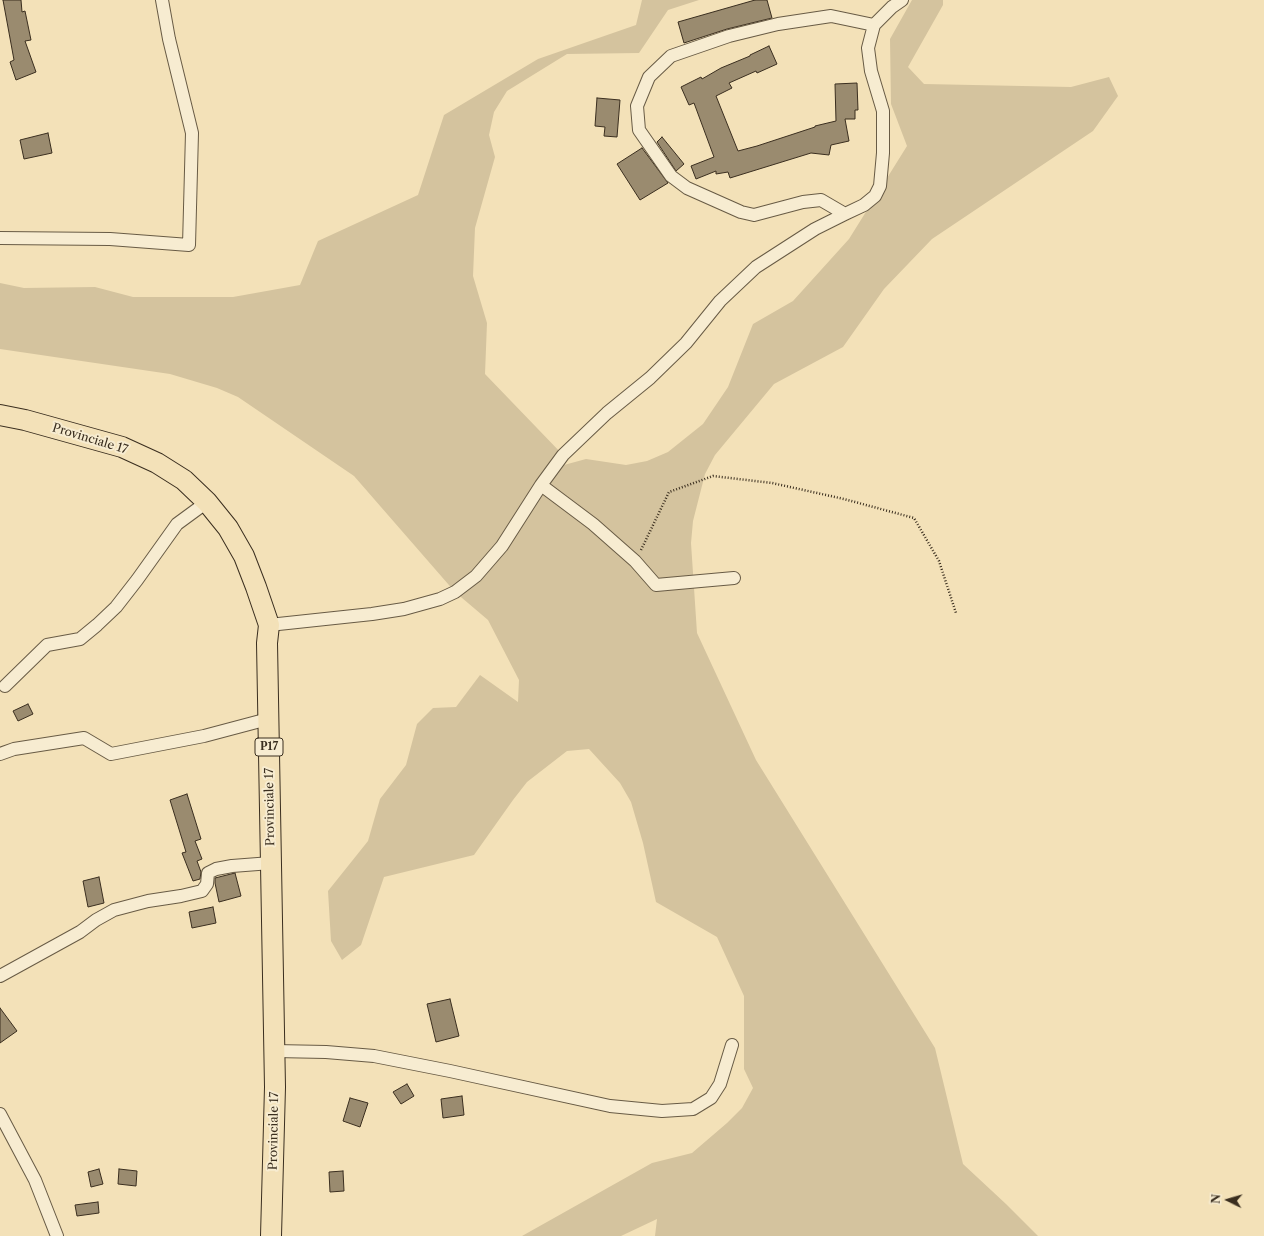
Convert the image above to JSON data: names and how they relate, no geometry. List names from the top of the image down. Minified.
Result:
{"streets":{"main road":["Provinciale 17","P17"]},"north":"left"}
